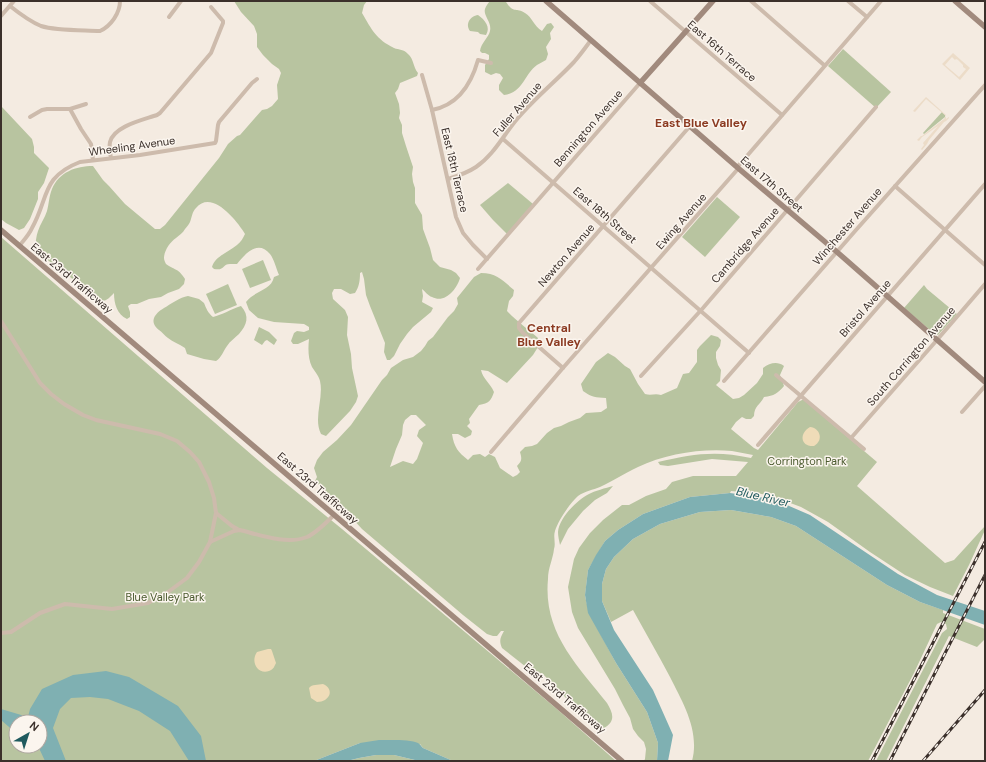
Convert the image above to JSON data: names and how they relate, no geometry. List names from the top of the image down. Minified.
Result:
{"streets":{"main road":["Bennington Avenue","East 17th Street","East 23rd Trafficway"],"street":["East 16th Terrace","Fuller Avenue","Wheeling Avenue","East 18th Terrace","East 18th Street","Ewing Avenue","Winchester Avenue","Cambridge Avenue","Newton Avenue","Bristol Avenue","South Corrington Avenue"]},"crossings":[["East 16th Terrace","Bennington Avenue"],["East 16th Terrace","Ewing Avenue"],["Fuller Avenue","East 18th Terrace"],["Fuller Avenue","East 17th Street"],["Fuller Avenue","East 18th Street"],["Bennington Avenue","East 18th Terrace"],["Bennington Avenue","East 17th Street"],["Bennington Avenue","East 18th Street"],["Wheeling Avenue","East 23rd Trafficway"],["East 17th Street","Ewing Avenue"],["East 17th Street","Winchester Avenue"],["East 17th Street","Cambridge Avenue"],["East 17th Street","Newton Avenue"],["East 17th Street","Bristol Avenue"],["East 17th Street","South Corrington Avenue"],["East 18th Street","Ewing Avenue"],["East 18th Street","Winchester Avenue"],["East 18th Street","Cambridge Avenue"],["East 18th Street","Newton Avenue"],["Ewing Avenue","Newton Avenue"]],"districts":["East Blue Valley","Central Blue Valley"],"water":["Blue River"],"parks":["Corrington Park","Blue Valley Park"],"north":"top right"}
